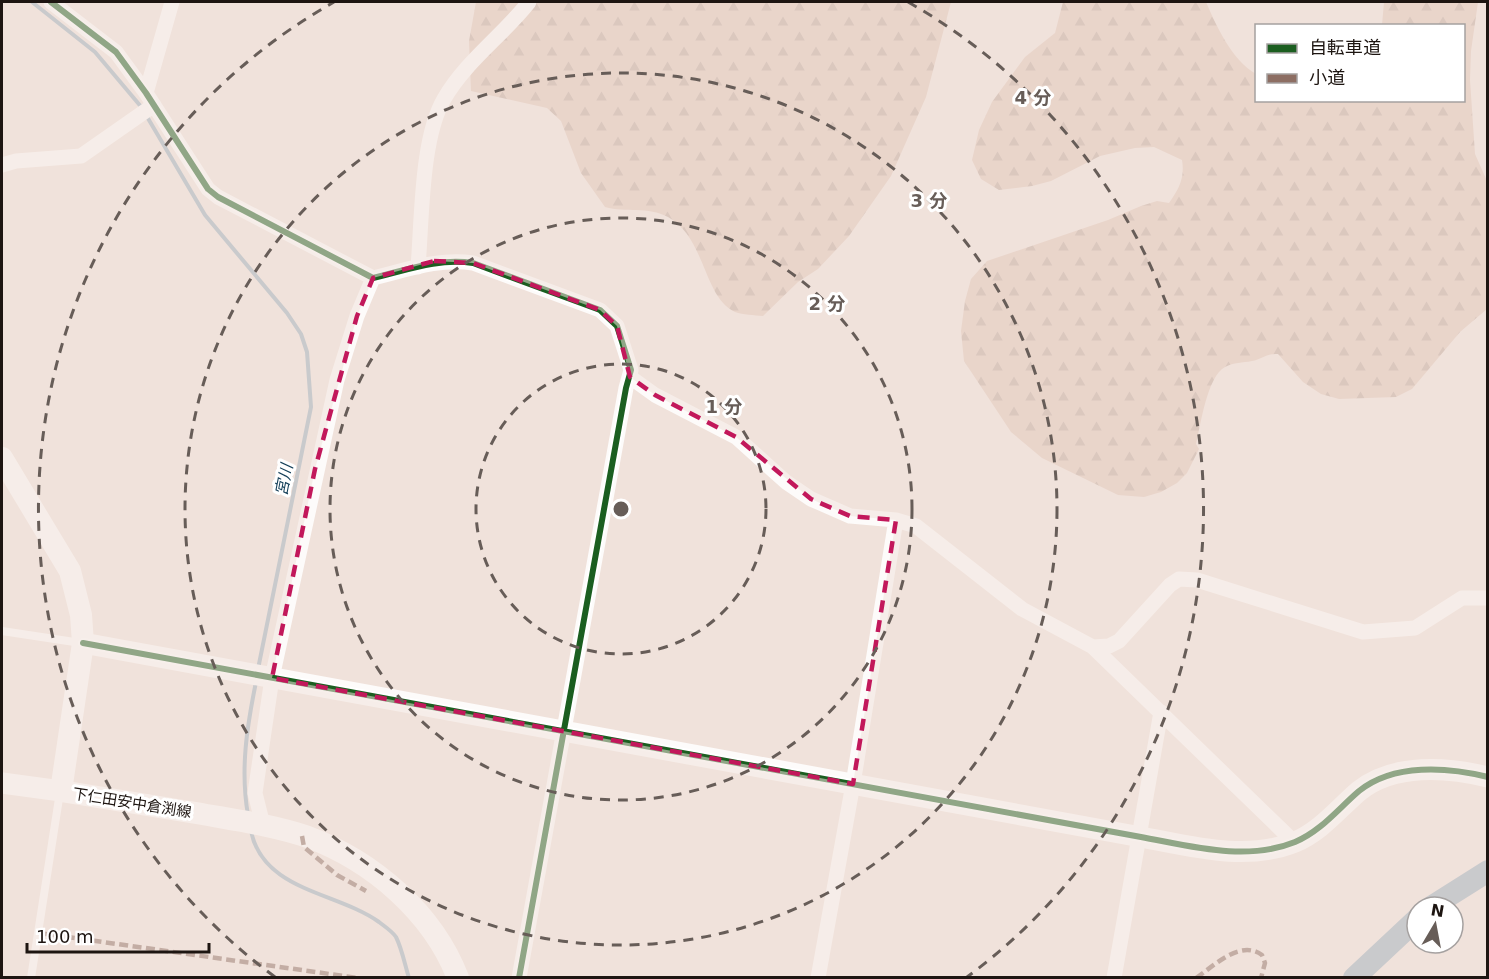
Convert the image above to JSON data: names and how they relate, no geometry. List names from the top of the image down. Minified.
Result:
{"streets":{"main road":["下仁田安中倉渕線"]},"water":["宮川"],"legend":["自転車道","小道"],"scale_bar":"100 m","north":"top","rings":["4 分","3 分","2 分","1 分"]}
